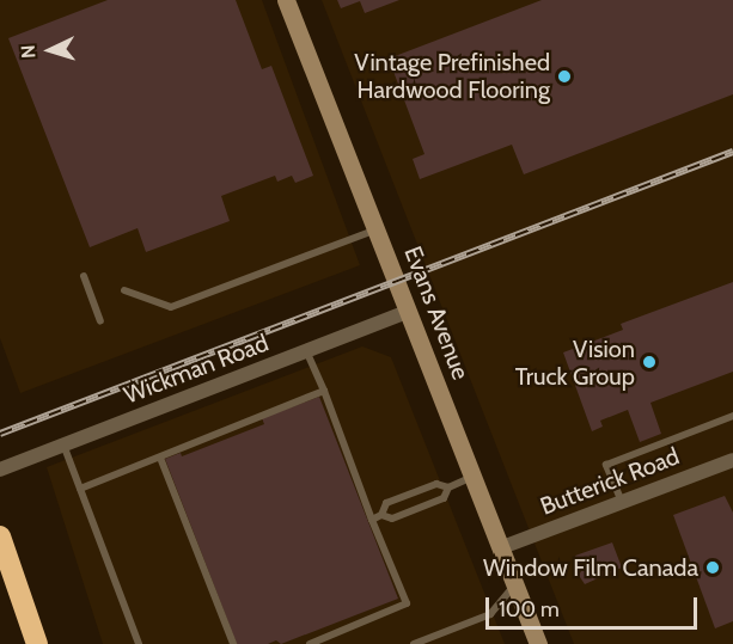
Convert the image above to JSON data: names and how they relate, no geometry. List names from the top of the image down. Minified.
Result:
{"streets":{"main road":["Evans Avenue"],"street":["Wickman Road","Butterick Road"]},"crossings":[["Evans Avenue","Wickman Road"],["Evans Avenue","Butterick Road"]],"places":["Vintage Prefinished Hardwood Flooring","Vision Truck Group","Window Film Canada"],"scale_bar":"100 m","north":"left"}
